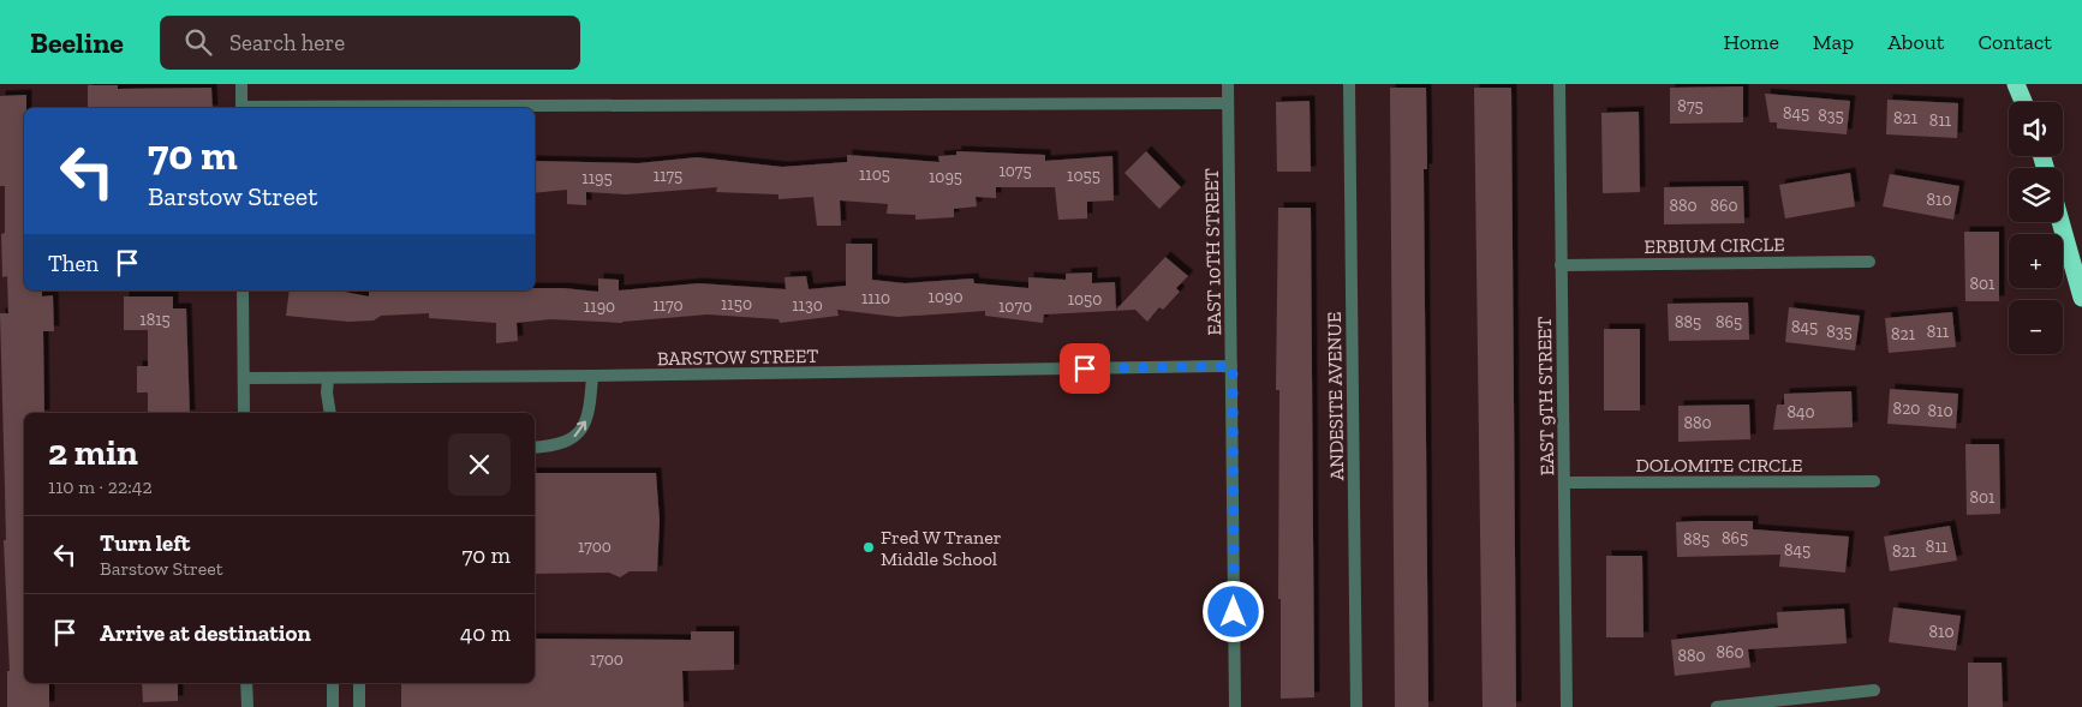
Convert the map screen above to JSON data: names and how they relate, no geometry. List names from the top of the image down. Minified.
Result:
{"streets":{"street":["ERBIUM CIRCLE","EAST 10TH STREET","BARSTOW STREET","ANDESITE AVENUE","EAST 9TH STREET","DOLOMITE CIRCLE"]},"crossings":[["ERBIUM CIRCLE","EAST 9TH STREET"],["EAST 10TH STREET","BARSTOW STREET"],["EAST 9TH STREET","DOLOMITE CIRCLE"]],"places":["Fred W Traner Middle School"],"house_numbers":["875","845","835","821","811","1075","1105","1175","1055","1095","1195","810","880","860","801","1090","1110","1050","1150","1170","1130","1190","1070","1815","885","865","845","835","811","821","820","810","840","880","801","865","885","1700","811","845","821","810","860","880","1700"],"page":{"header":"Beeline","search":"Search here","nav":["Home","Map","About","Contact"],"map_buttons":["+","−"],"turn":["70 m","Barstow Street"],"then":"Then","heading":["2 min","110 m · 22:42"],"list":[{"name":"Turn left","note":"Barstow Street","value":"70 m"},{"name":"Arrive at destination","value":"40 m"}]}}
